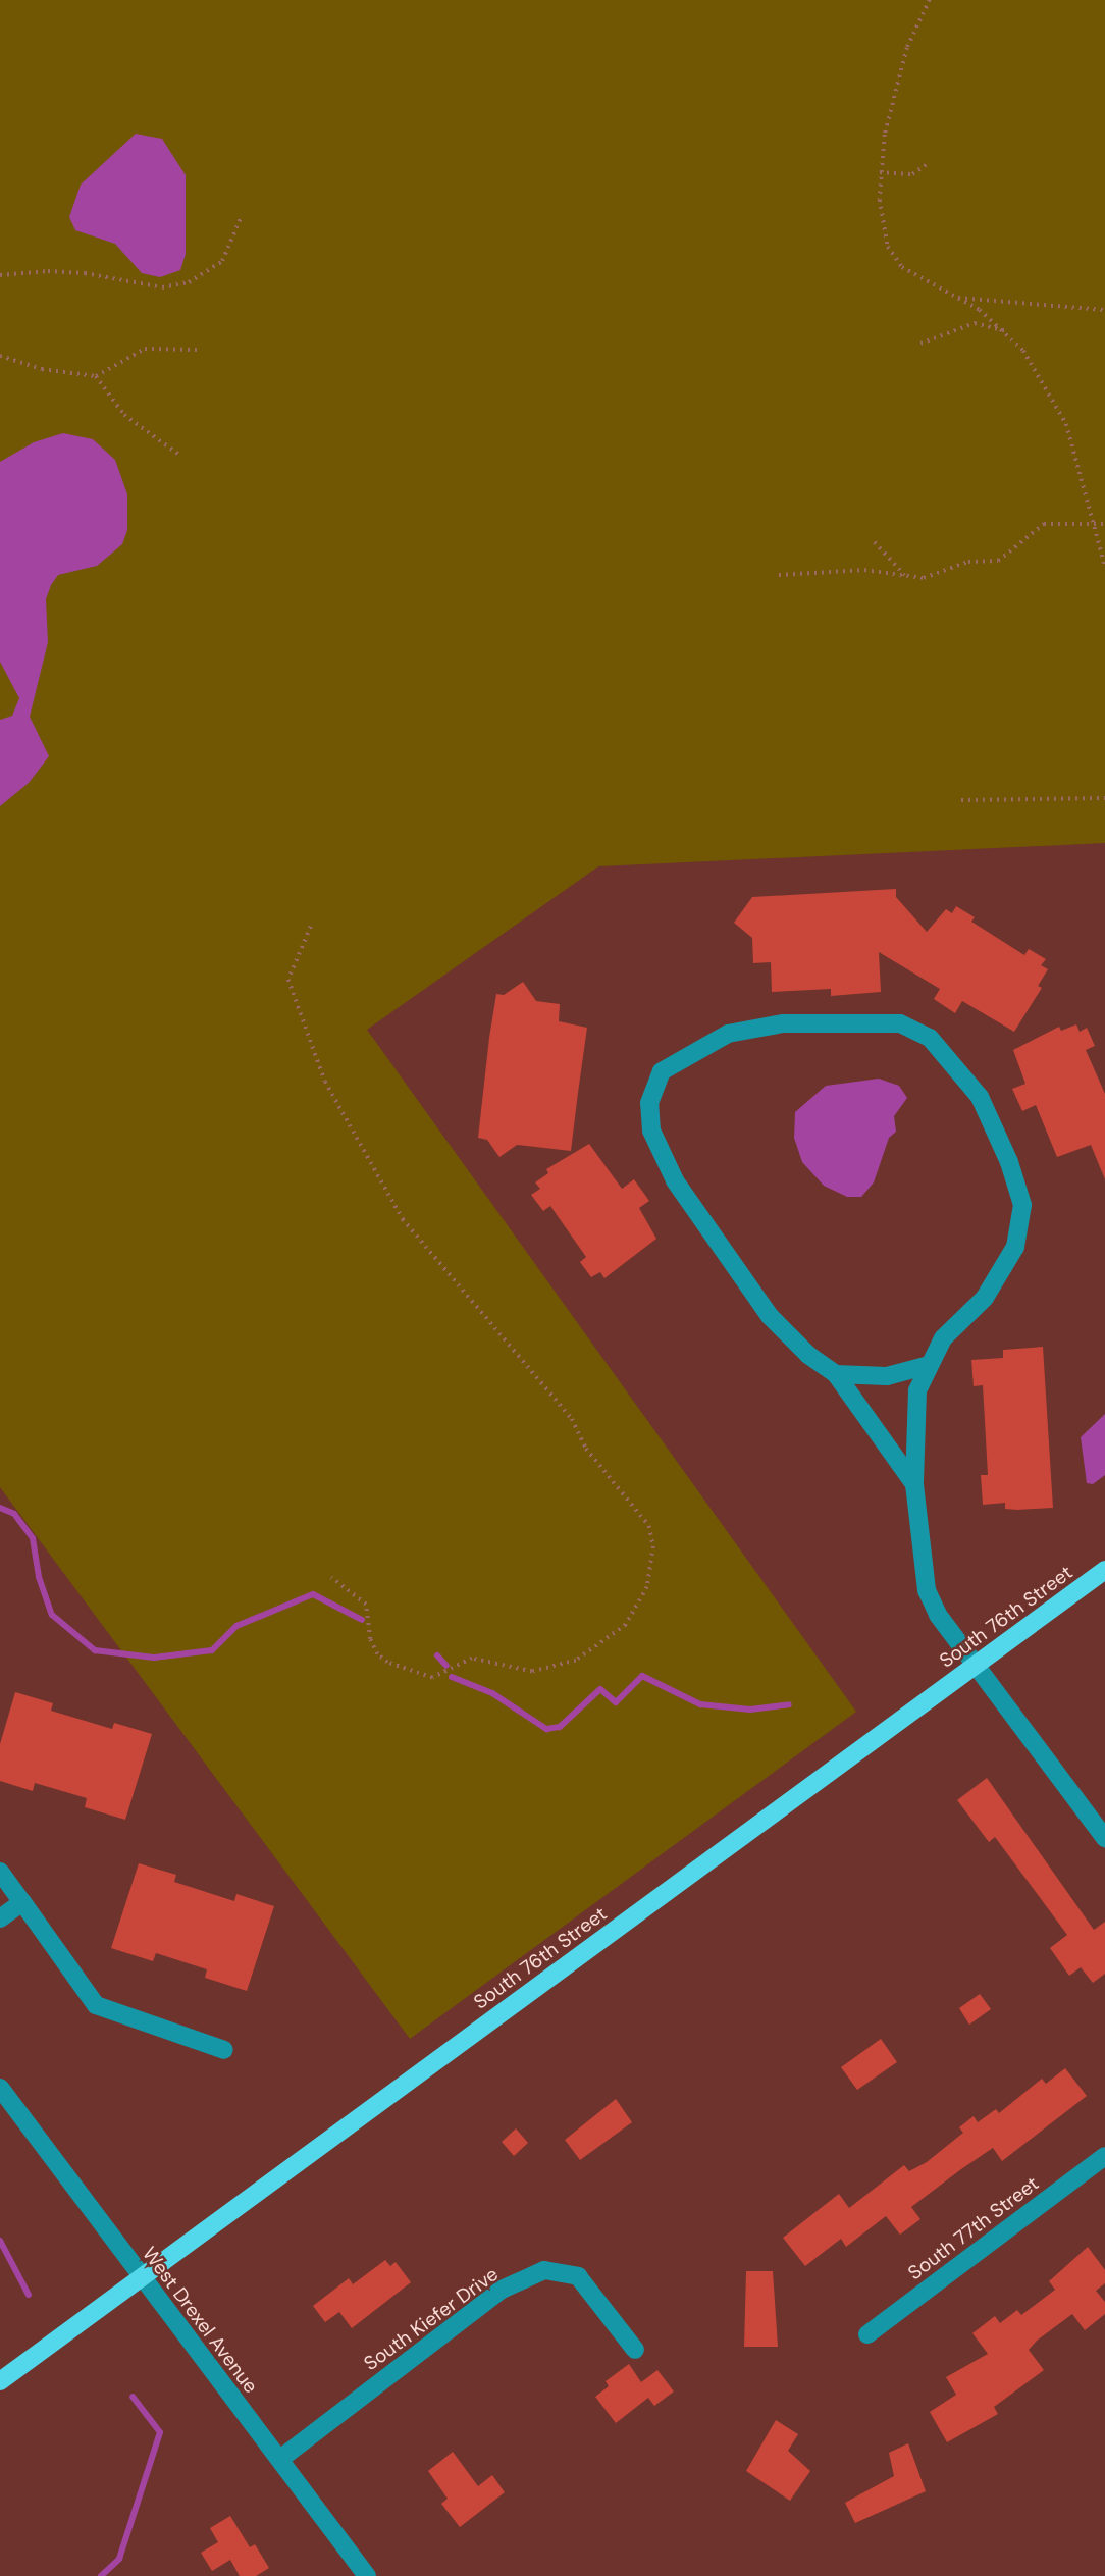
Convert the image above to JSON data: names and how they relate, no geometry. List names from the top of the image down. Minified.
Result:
{"streets":{"main road":["South 76th Street"],"street":["South 77th Street","South Kiefer Drive","West Drexel Avenue"]},"crossings":[["South 76th Street","West Drexel Avenue"],["South Kiefer Drive","West Drexel Avenue"]]}
